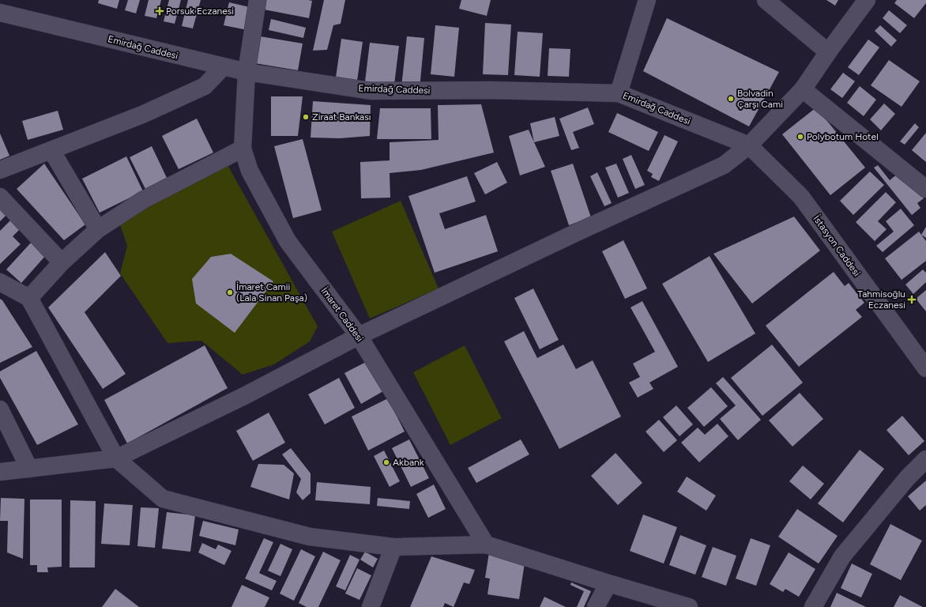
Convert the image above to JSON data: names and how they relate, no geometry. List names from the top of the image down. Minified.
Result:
{"streets":{"street":["Emirdağ Caddesi","İstasyon Caddesi","İmaret Caddesi"]},"crossings":[["Emirdağ Caddesi","İstasyon Caddesi"],["Emirdağ Caddesi","İmaret Caddesi"]],"places":{"health":["Porsuk Eczanesi","Tahmisoğlu Eczanesi"],"other":["Bolvadin Çarşı Cami","Ziraat Bankası","Polybotum Hotel","İmaret Camii (Lala Sinan Paşa)","Akbank"]}}
